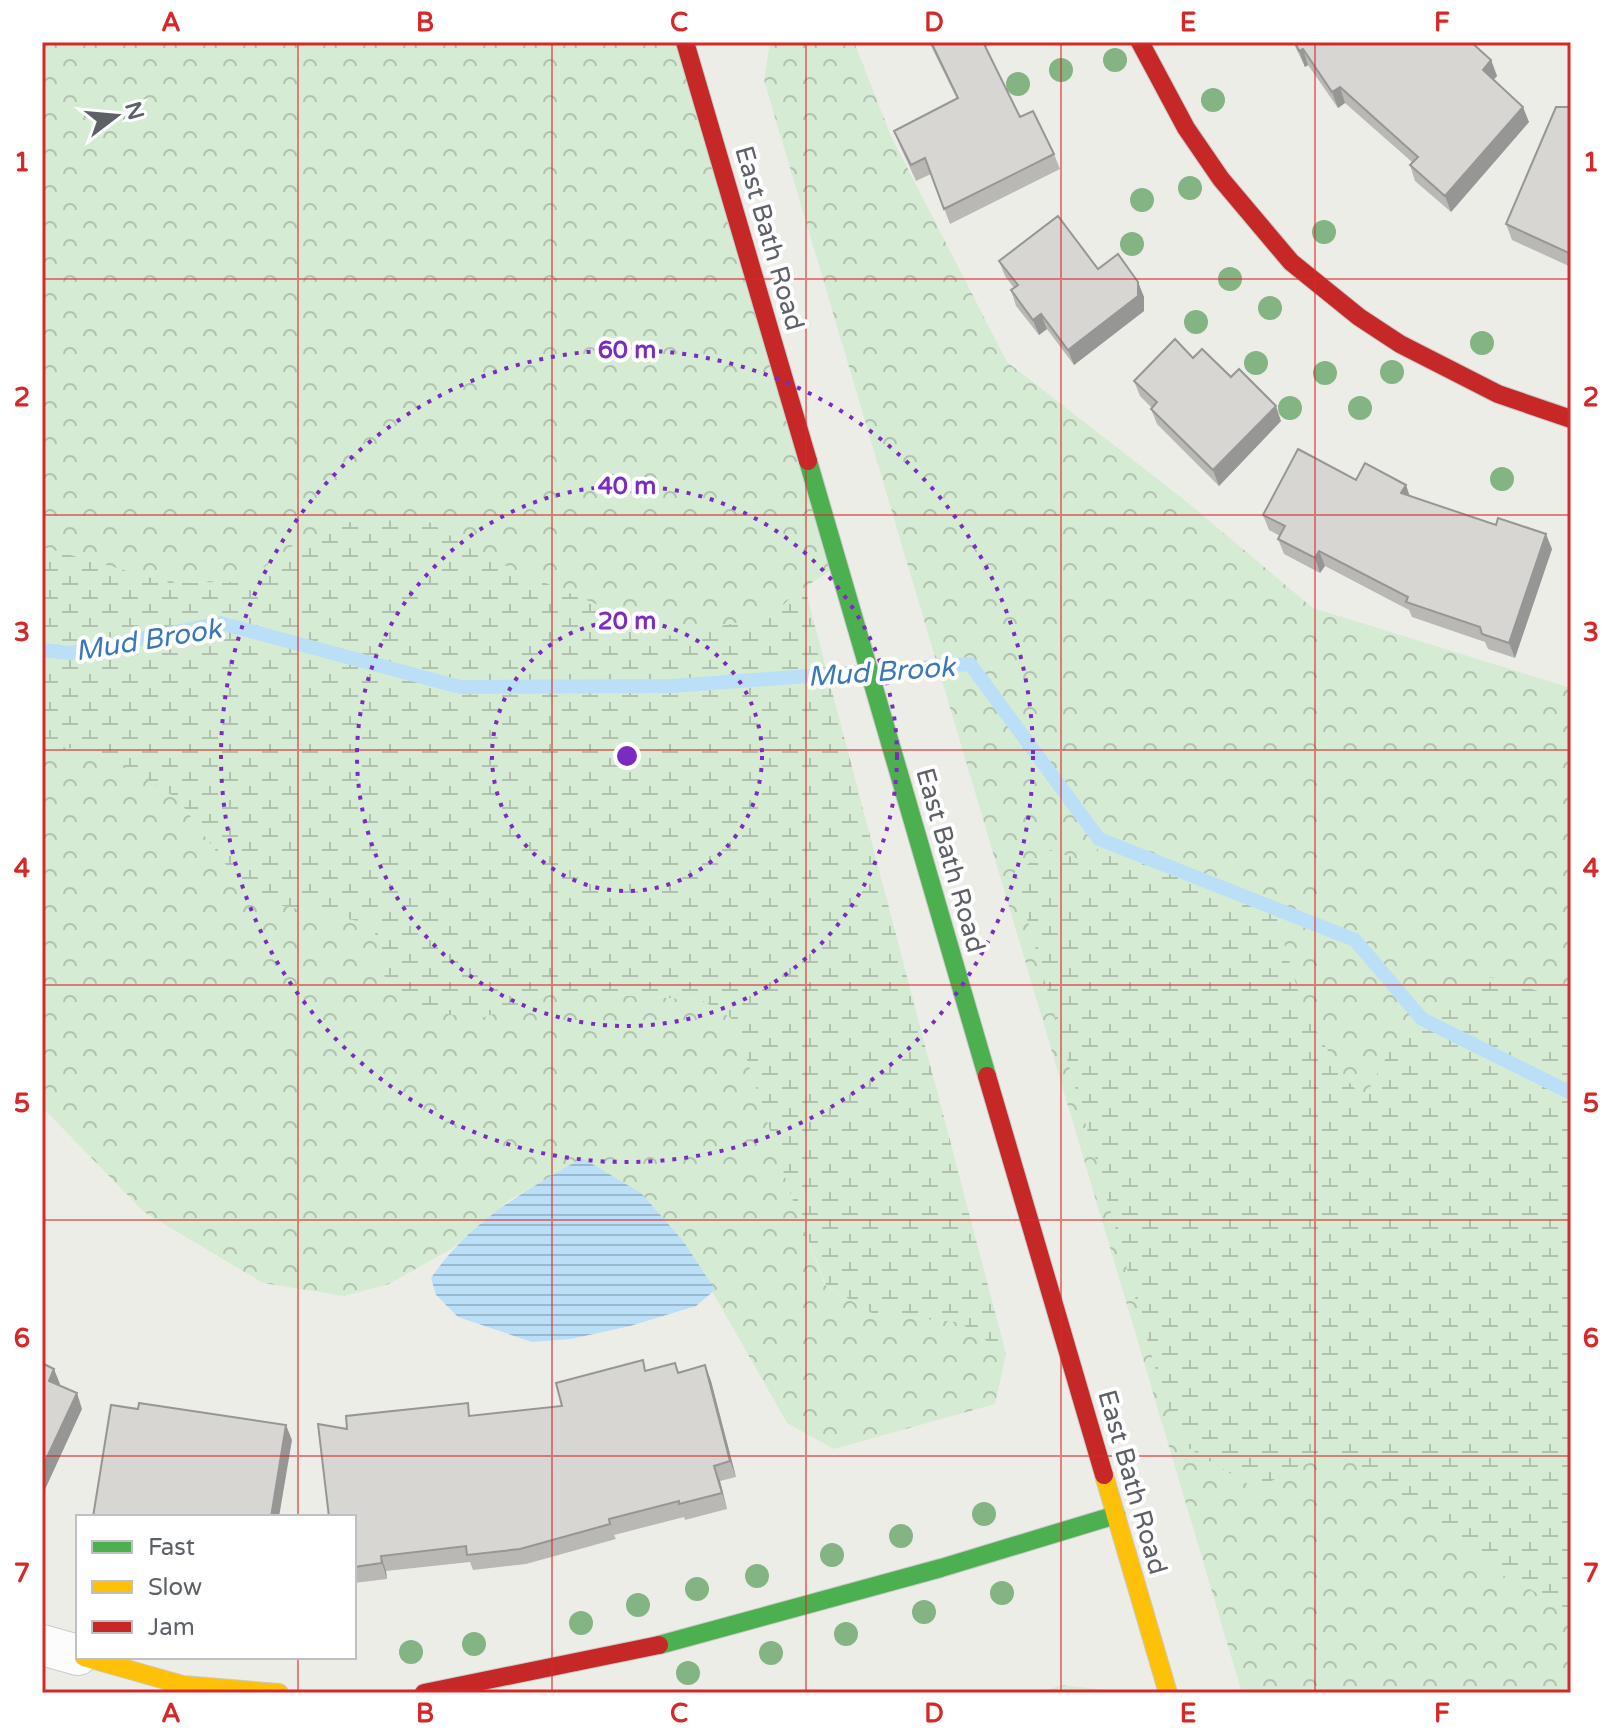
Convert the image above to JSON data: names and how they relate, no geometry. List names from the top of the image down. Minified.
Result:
{"streets":{"street":["East Bath Road"]},"water":["Mud Brook"],"legend":["Fast","Slow","Jam"],"north":"right","grid":{"columns":["A","B","C","D","E","F"],"rows":["1","2","3","4","5","6","7"]},"rings":["60 m","40 m","20 m"]}
